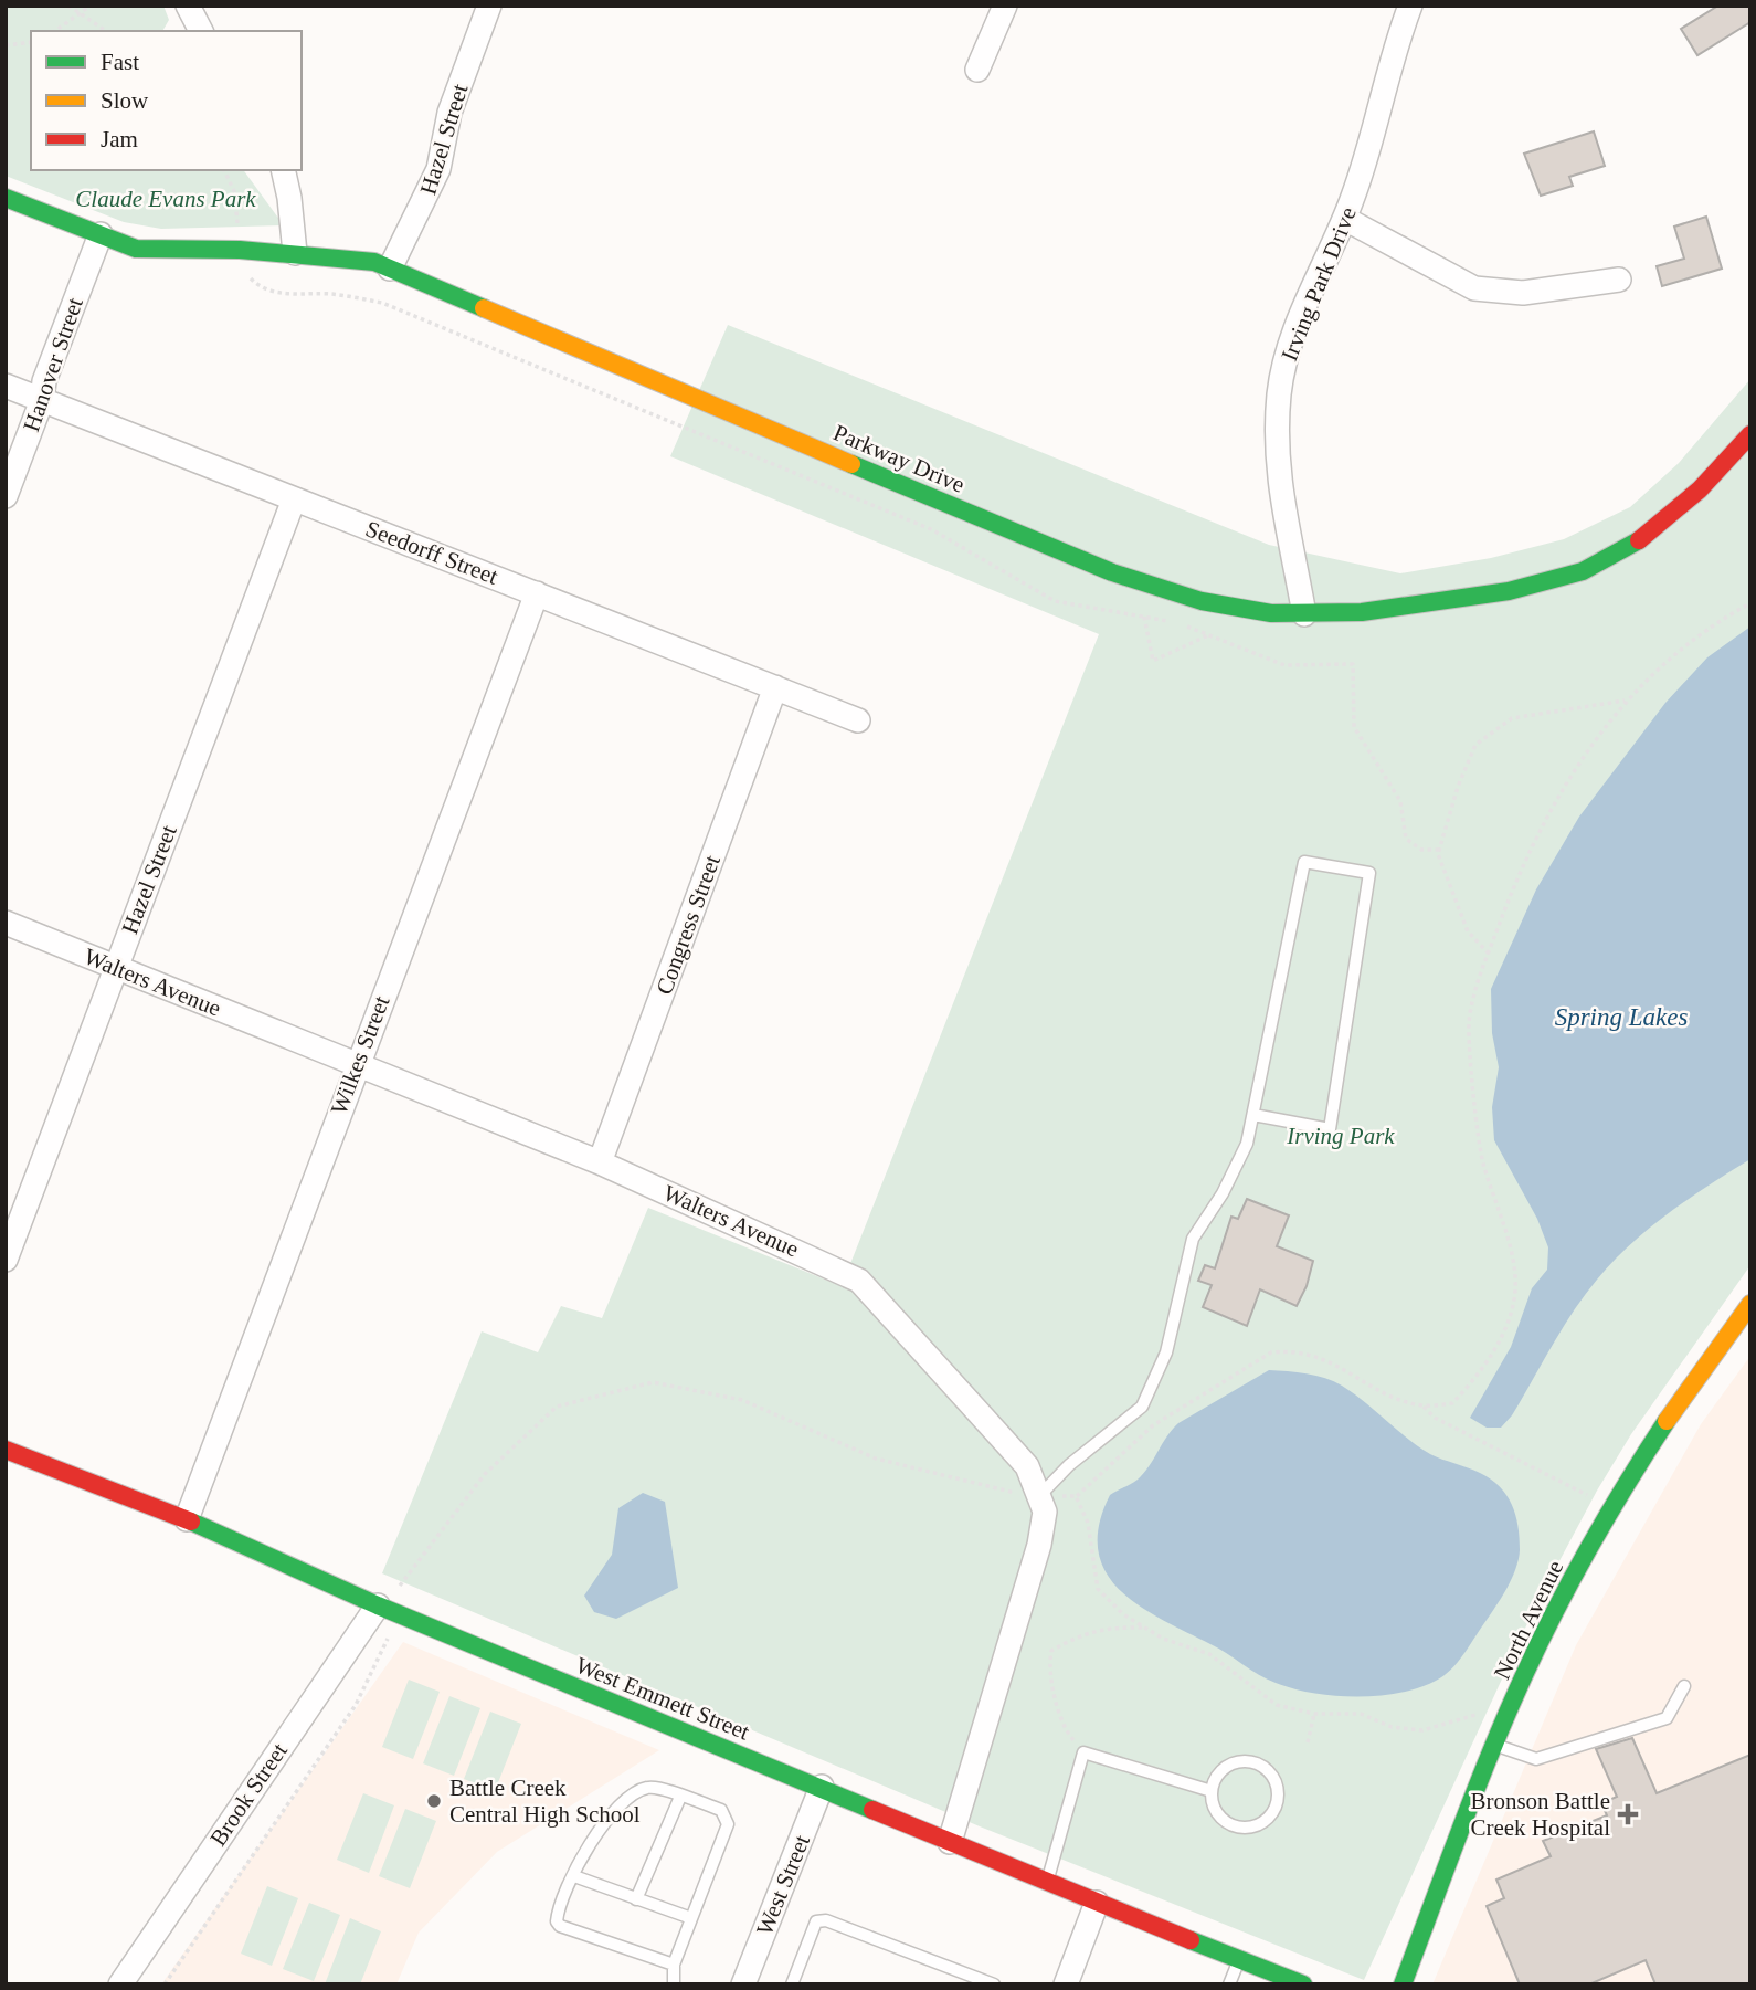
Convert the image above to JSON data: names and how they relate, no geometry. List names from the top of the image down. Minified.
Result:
{"streets":{"street":["Hazel Street","Irving Park Drive","Hanover Street","Parkway Drive","Seedorff Street","Congress Street","Walters Avenue","Wilkes Street","North Avenue","West Emmett Street","Brook Street","West Street"]},"crossings":[["Hazel Street","Parkway Drive"],["Hazel Street","Seedorff Street"],["Hazel Street","Walters Avenue"],["Irving Park Drive","Parkway Drive"],["Hanover Street","Parkway Drive"],["Hanover Street","Seedorff Street"],["Seedorff Street","Congress Street"],["Seedorff Street","Wilkes Street"],["Congress Street","Walters Avenue"],["Walters Avenue","Wilkes Street"],["Walters Avenue","West Emmett Street"],["Wilkes Street","West Emmett Street"],["West Emmett Street","Brook Street"],["West Emmett Street","West Street"]],"water":["Spring Lakes"],"parks":["Claude Evans Park","Irving Park"],"places":{"other":["Battle Creek Central High School"],"health":["Bronson Battle Creek Hospital"]},"legend":["Fast","Slow","Jam"]}
